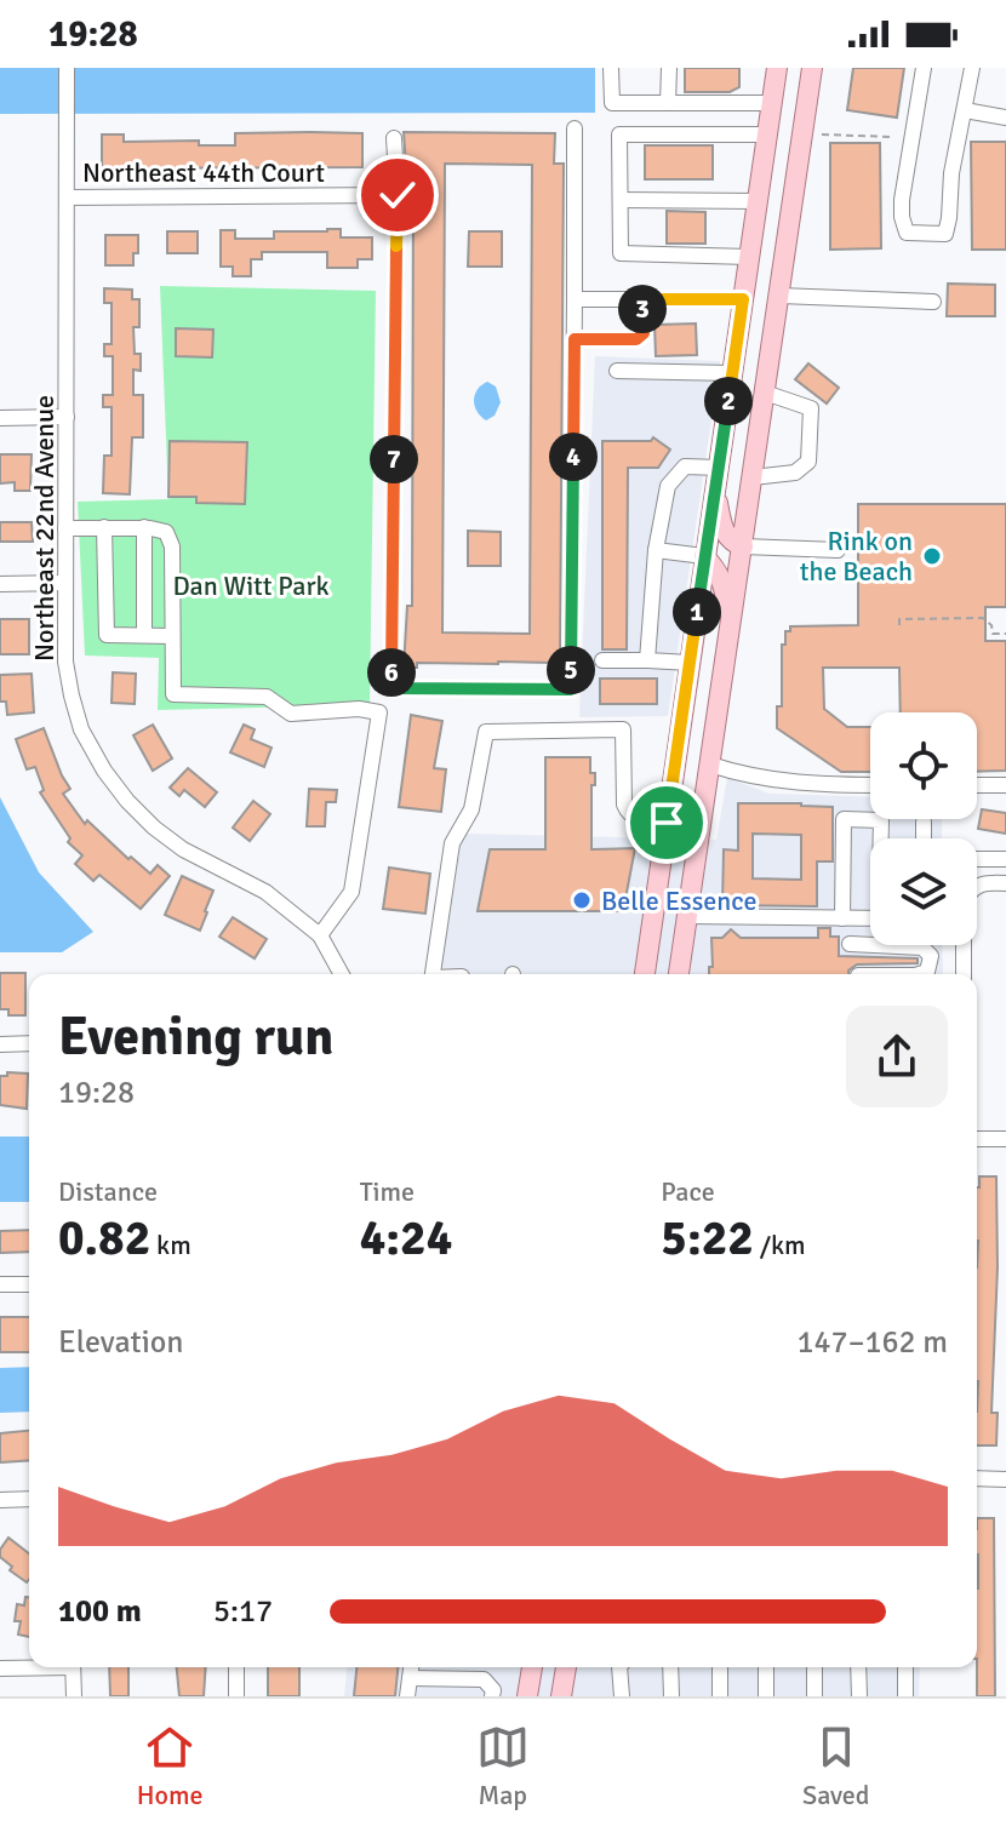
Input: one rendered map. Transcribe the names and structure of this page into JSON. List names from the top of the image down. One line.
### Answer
{"streets":{"street":["Northeast 44th Court","Northeast 22nd Avenue"]},"crossings":[["Northeast 44th Court","Northeast 22nd Avenue"]],"parks":["Dan Witt Park"],"places":["Rink on the Beach","Belle Essence"],"page":{"status":"19:28","pins":["3","2","4","7","1","5","6"],"heading":["Evening run","19:28"],"stats":[["Distance","0.82 km"],["Time","4:24"],["Pace","5:22 /km"]],"chart":["Elevation","147–162 m"],"list":[{"name":"100 m","note":"5:17"}],"tabs":["Home","Map","Saved"]}}
